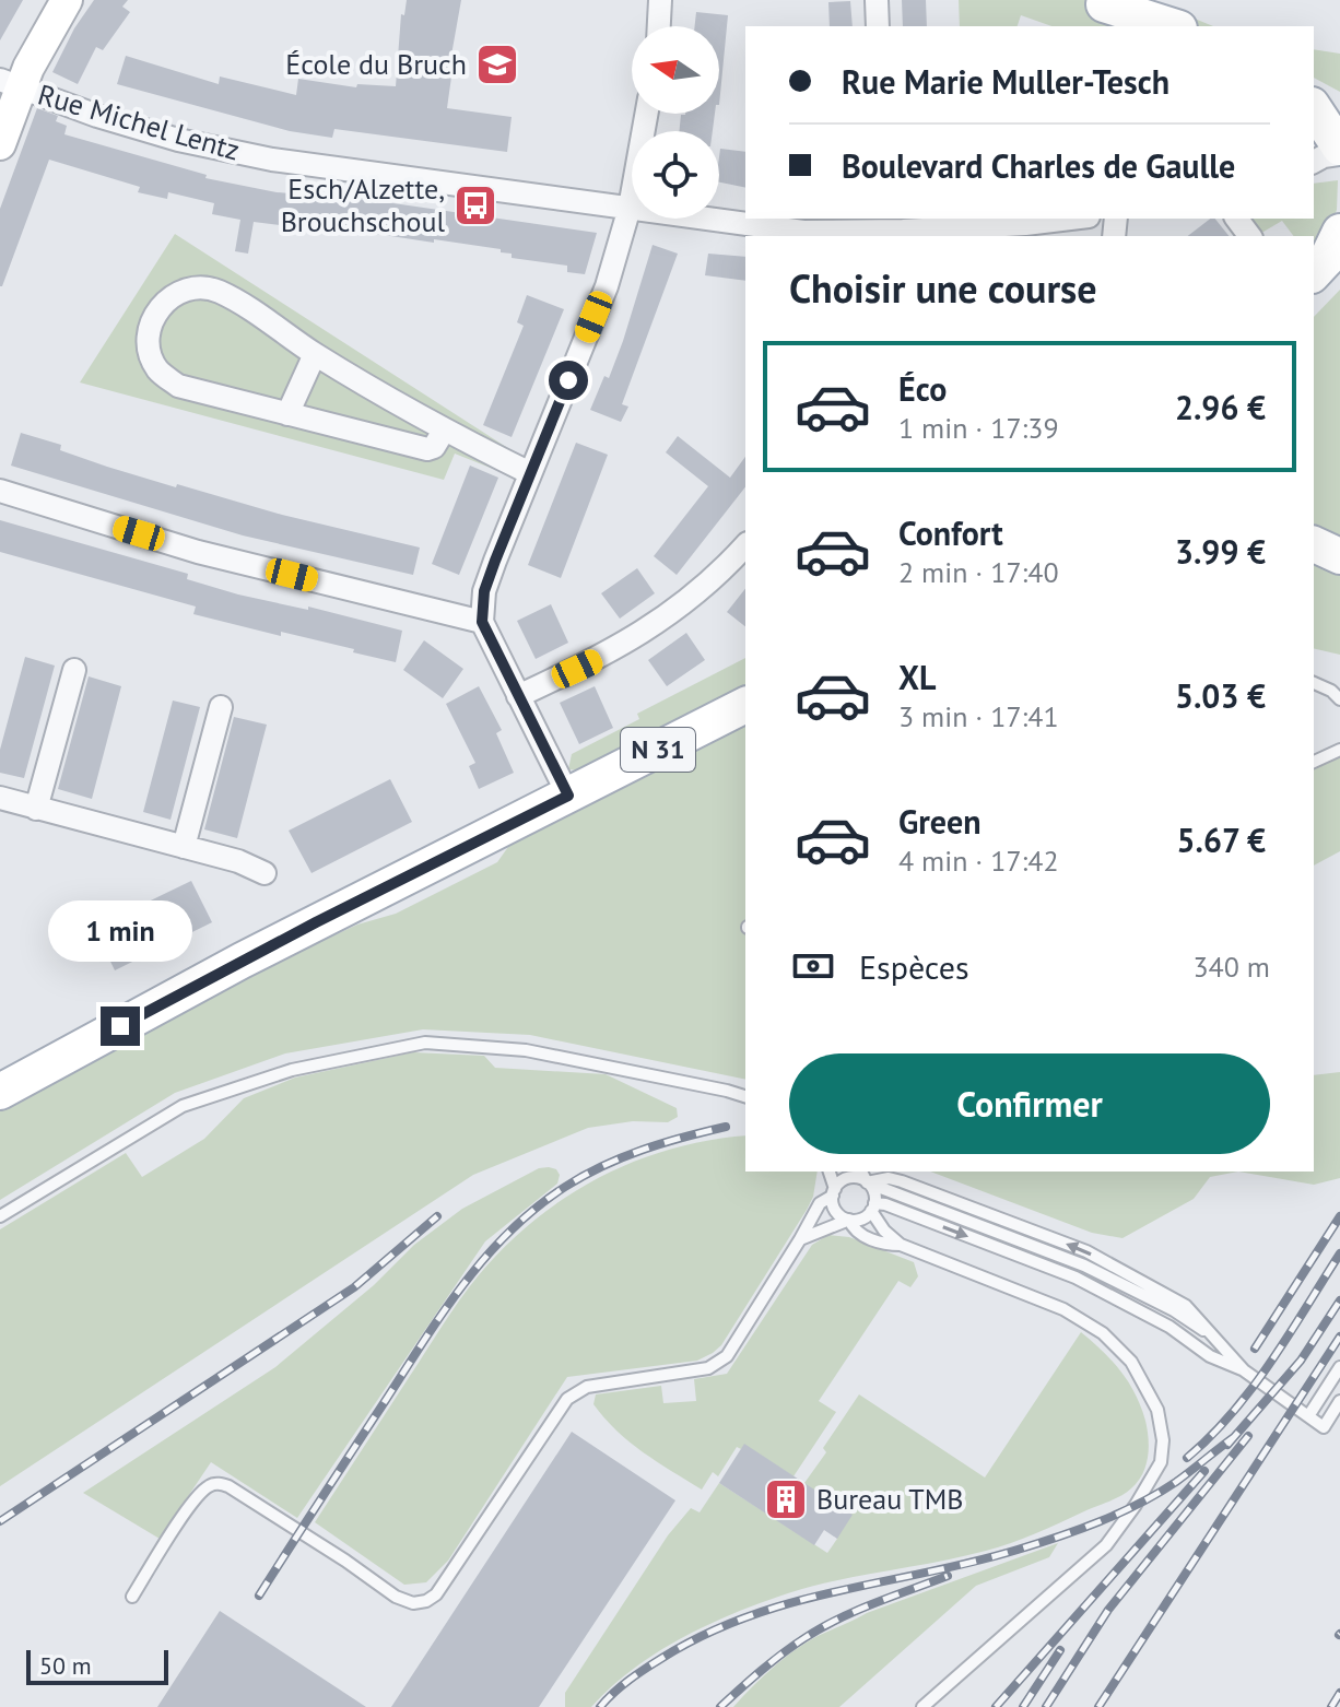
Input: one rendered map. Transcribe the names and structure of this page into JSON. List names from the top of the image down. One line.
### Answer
{"streets":{"main road":["N 31"],"street":["Rue Michel Lentz"]},"places":{"school or university":["École du Bruch"],"bus stop":["Esch/Alzette, Brouchschoul"],"building":["Bureau TMB"]},"scale_bar":"50 m","north":"left","page":{"banner":["Rue Marie Muller-Tesch","Boulevard Charles de Gaulle"],"heading":"Choisir une course","list":[{"name":"Éco","note":"1 min · 17:39","value":"2.96 €"},{"name":"Confort","note":"2 min · 17:40","value":"3.99 €"},{"name":"XL","note":"3 min · 17:41","value":"5.03 €"},{"name":"Green","note":"4 min · 17:42","value":"5.67 €"}],"bubble":"1 min","pay":["Espèces","340 m"],"buttons":"Confirmer","scale":"50 m"}}
